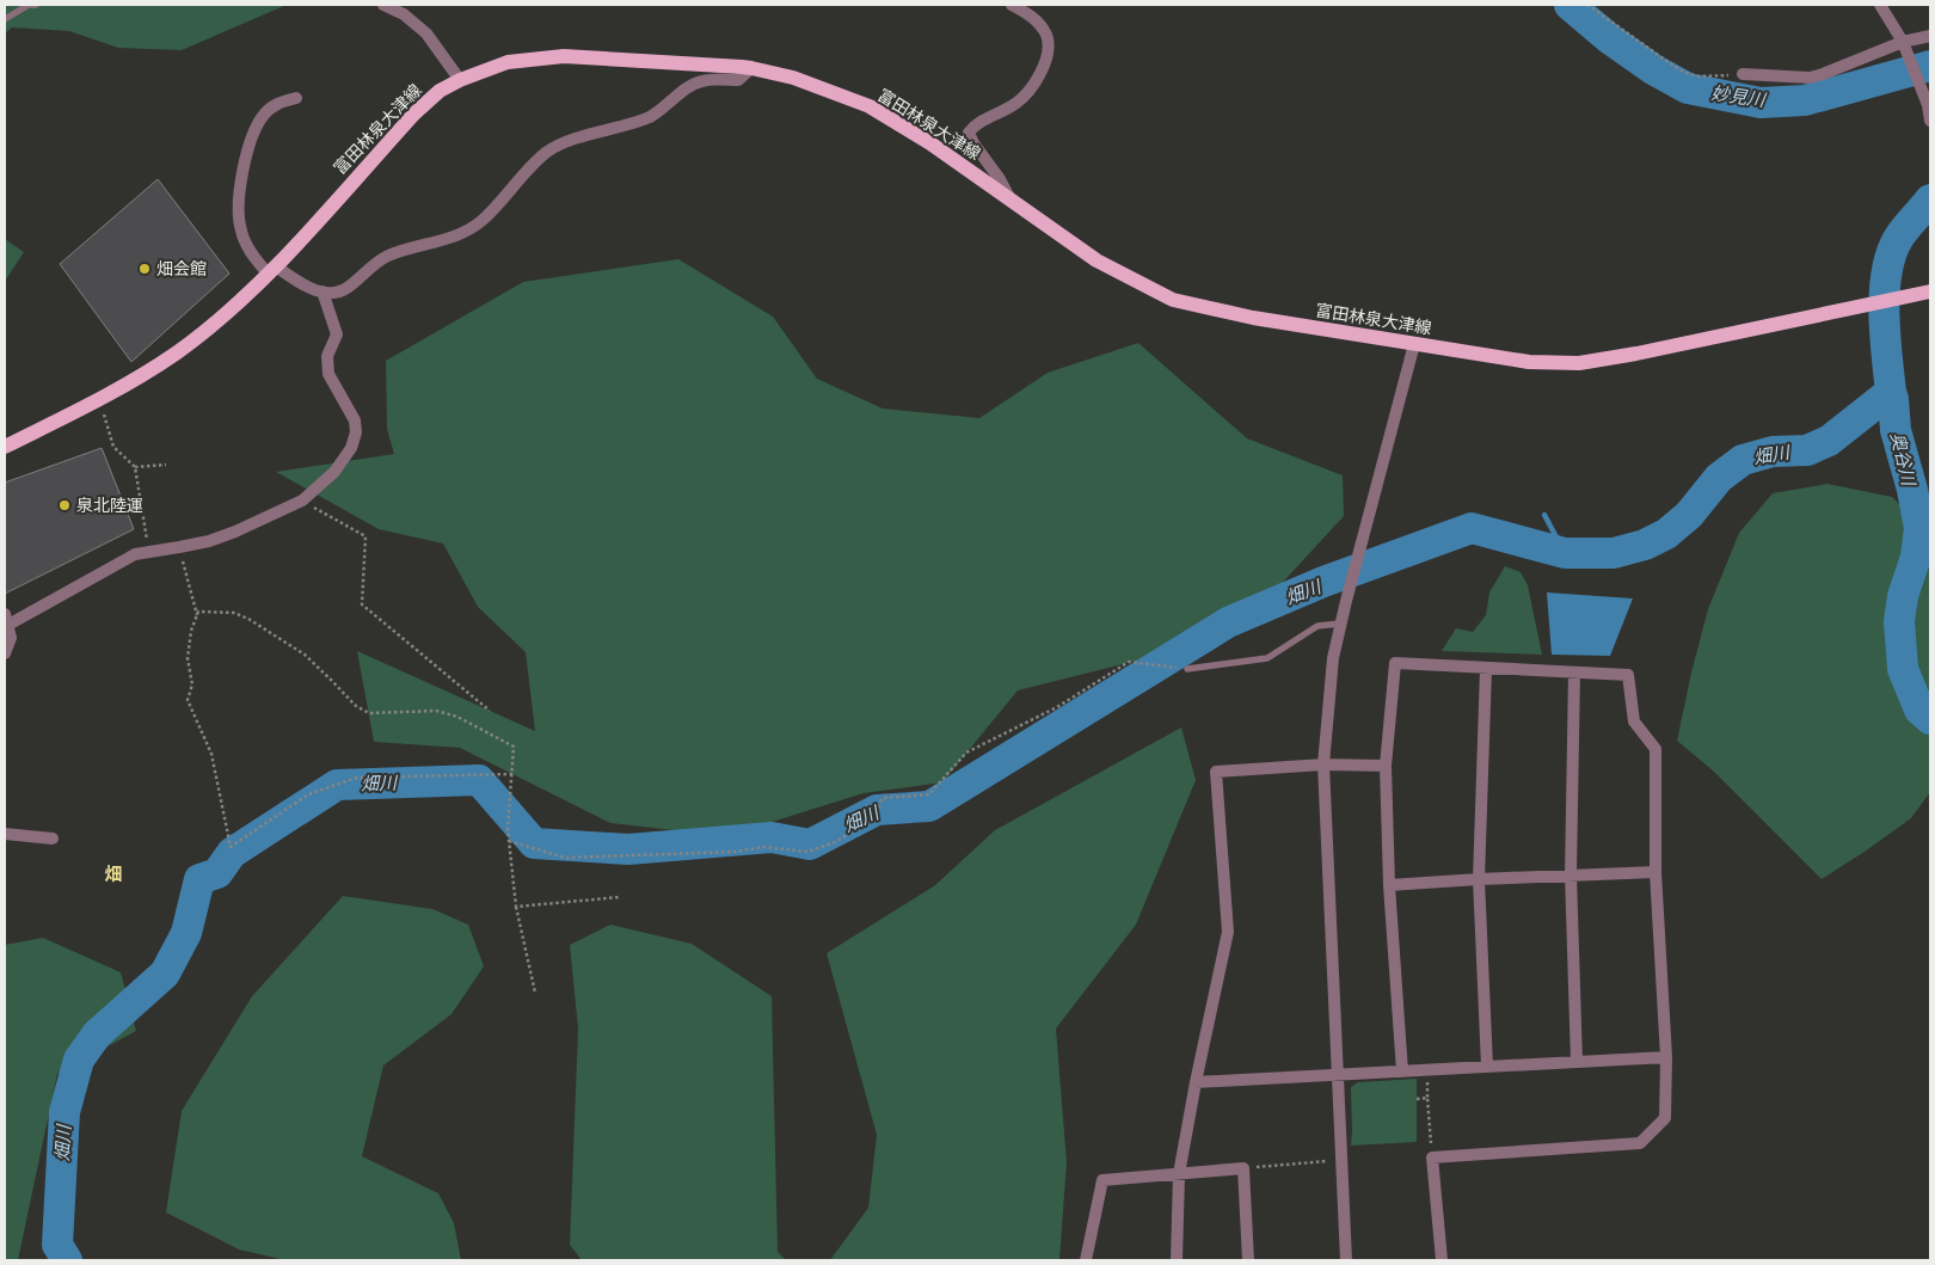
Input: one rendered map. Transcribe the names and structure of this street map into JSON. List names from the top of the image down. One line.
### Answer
{"streets":{"main road":["富田林泉大津線"]},"districts":["畑"],"water":["妙見川","畑川","奥谷川"],"places":["畑会館","泉北陸運"]}
